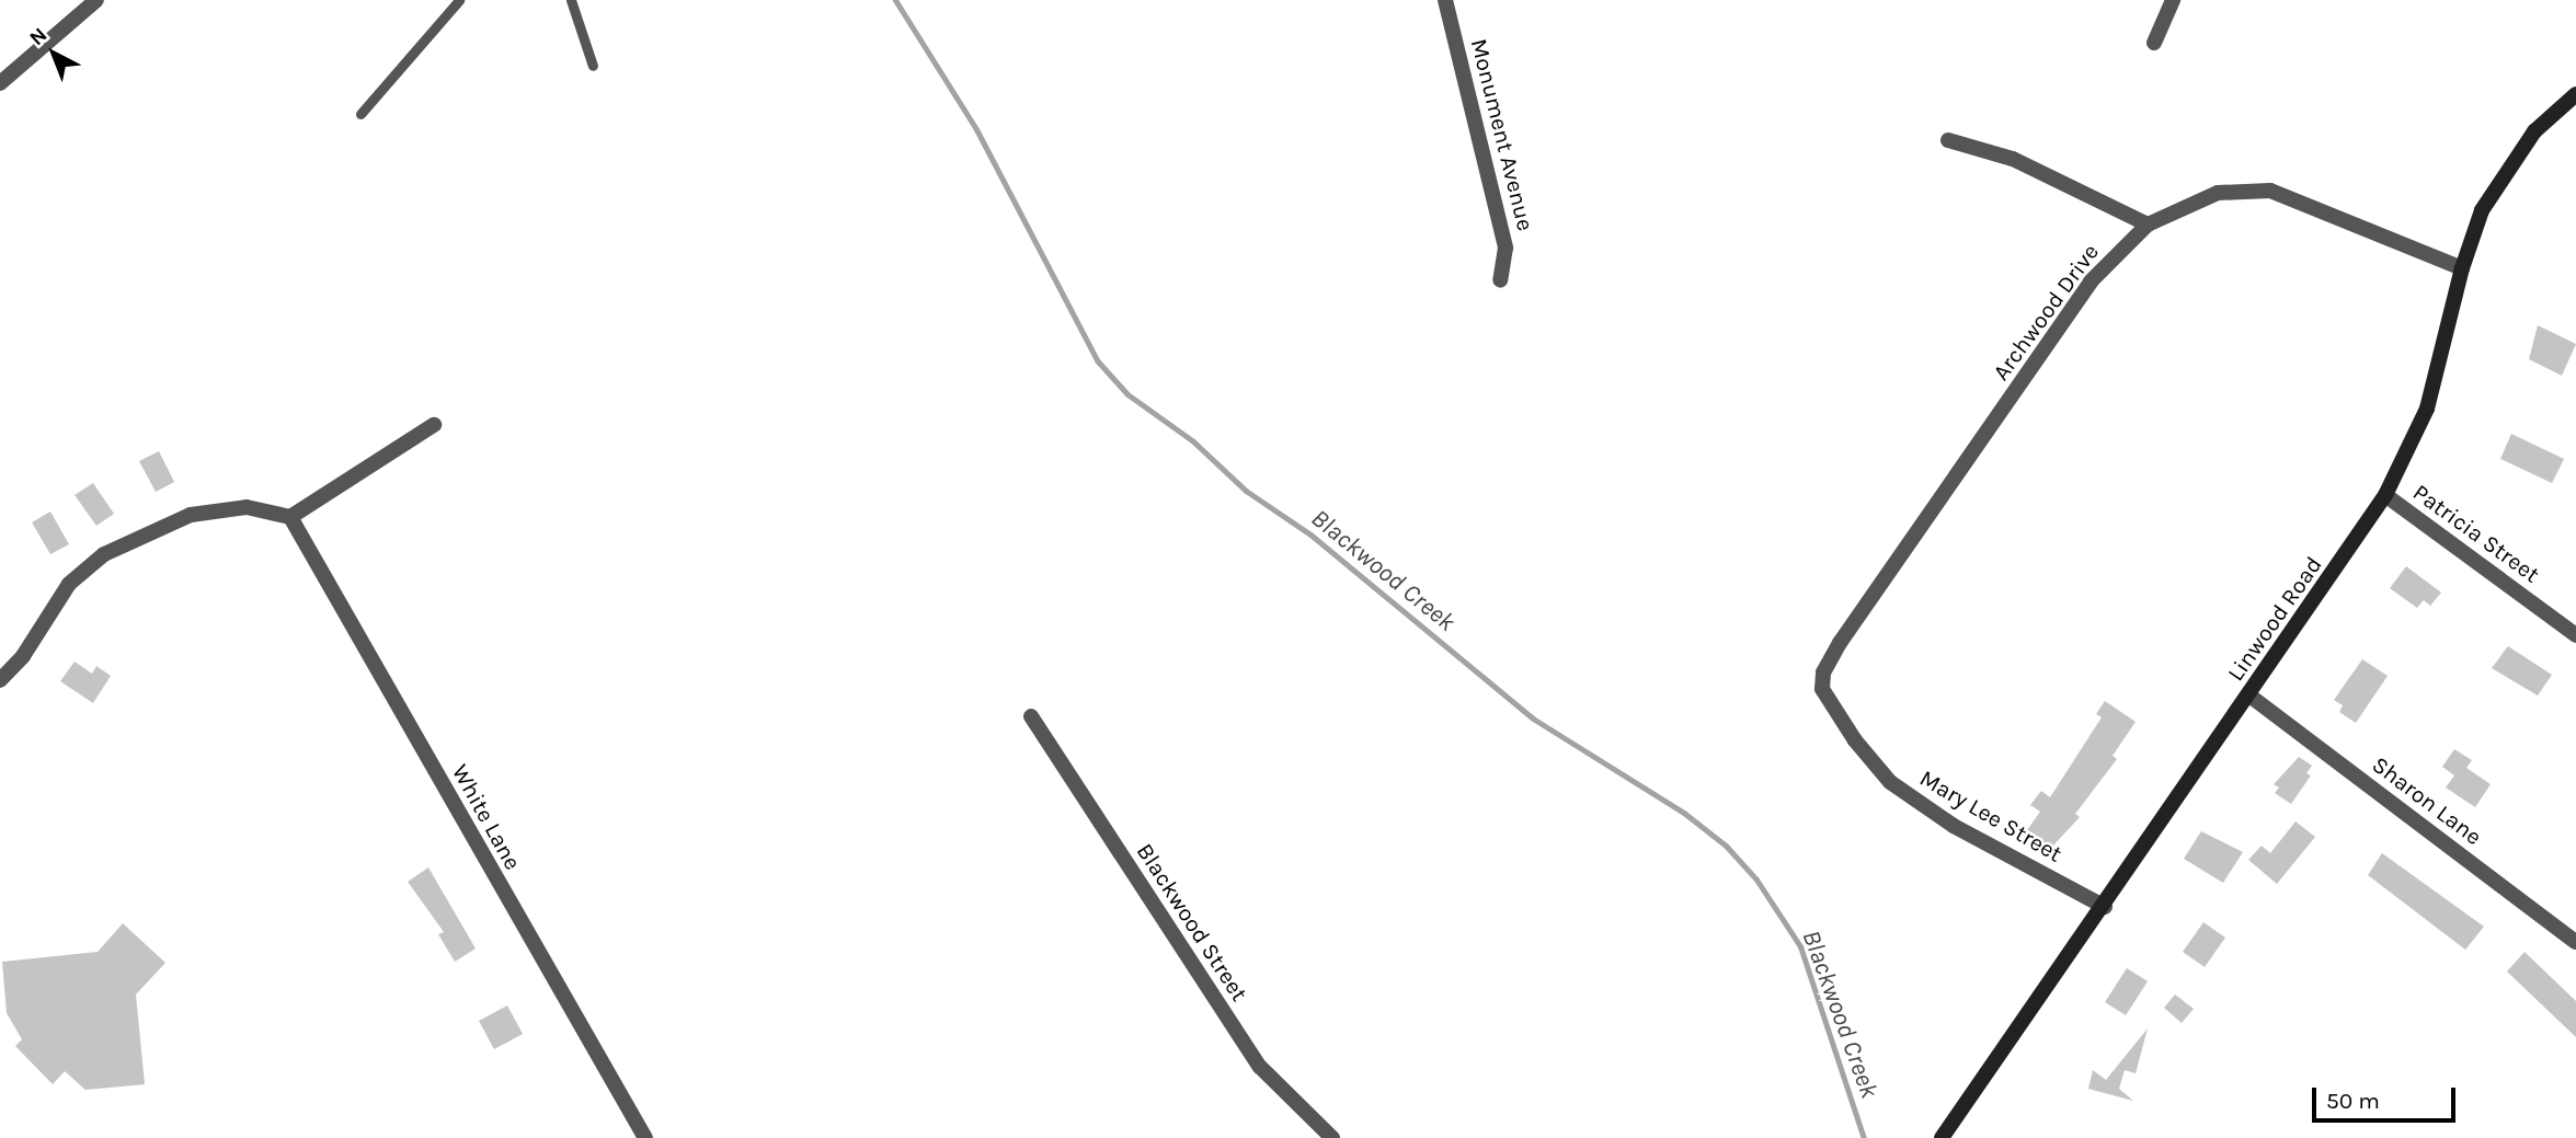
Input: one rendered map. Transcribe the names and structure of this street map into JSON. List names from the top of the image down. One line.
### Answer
{"streets":{"main road":["Linwood Road"],"street":["Monument Avenue","Archwood Drive","Patricia Street","Sharon Lane","Mary Lee Street","White Lane","Blackwood Street"]},"crossings":[["Archwood Drive","Linwood Road"],["Archwood Drive","Mary Lee Street"],["Patricia Street","Linwood Road"],["Linwood Road","Sharon Lane"],["Linwood Road","Mary Lee Street"]],"water":["Blackwood Creek"],"scale_bar":"50 m","north":"top left"}
